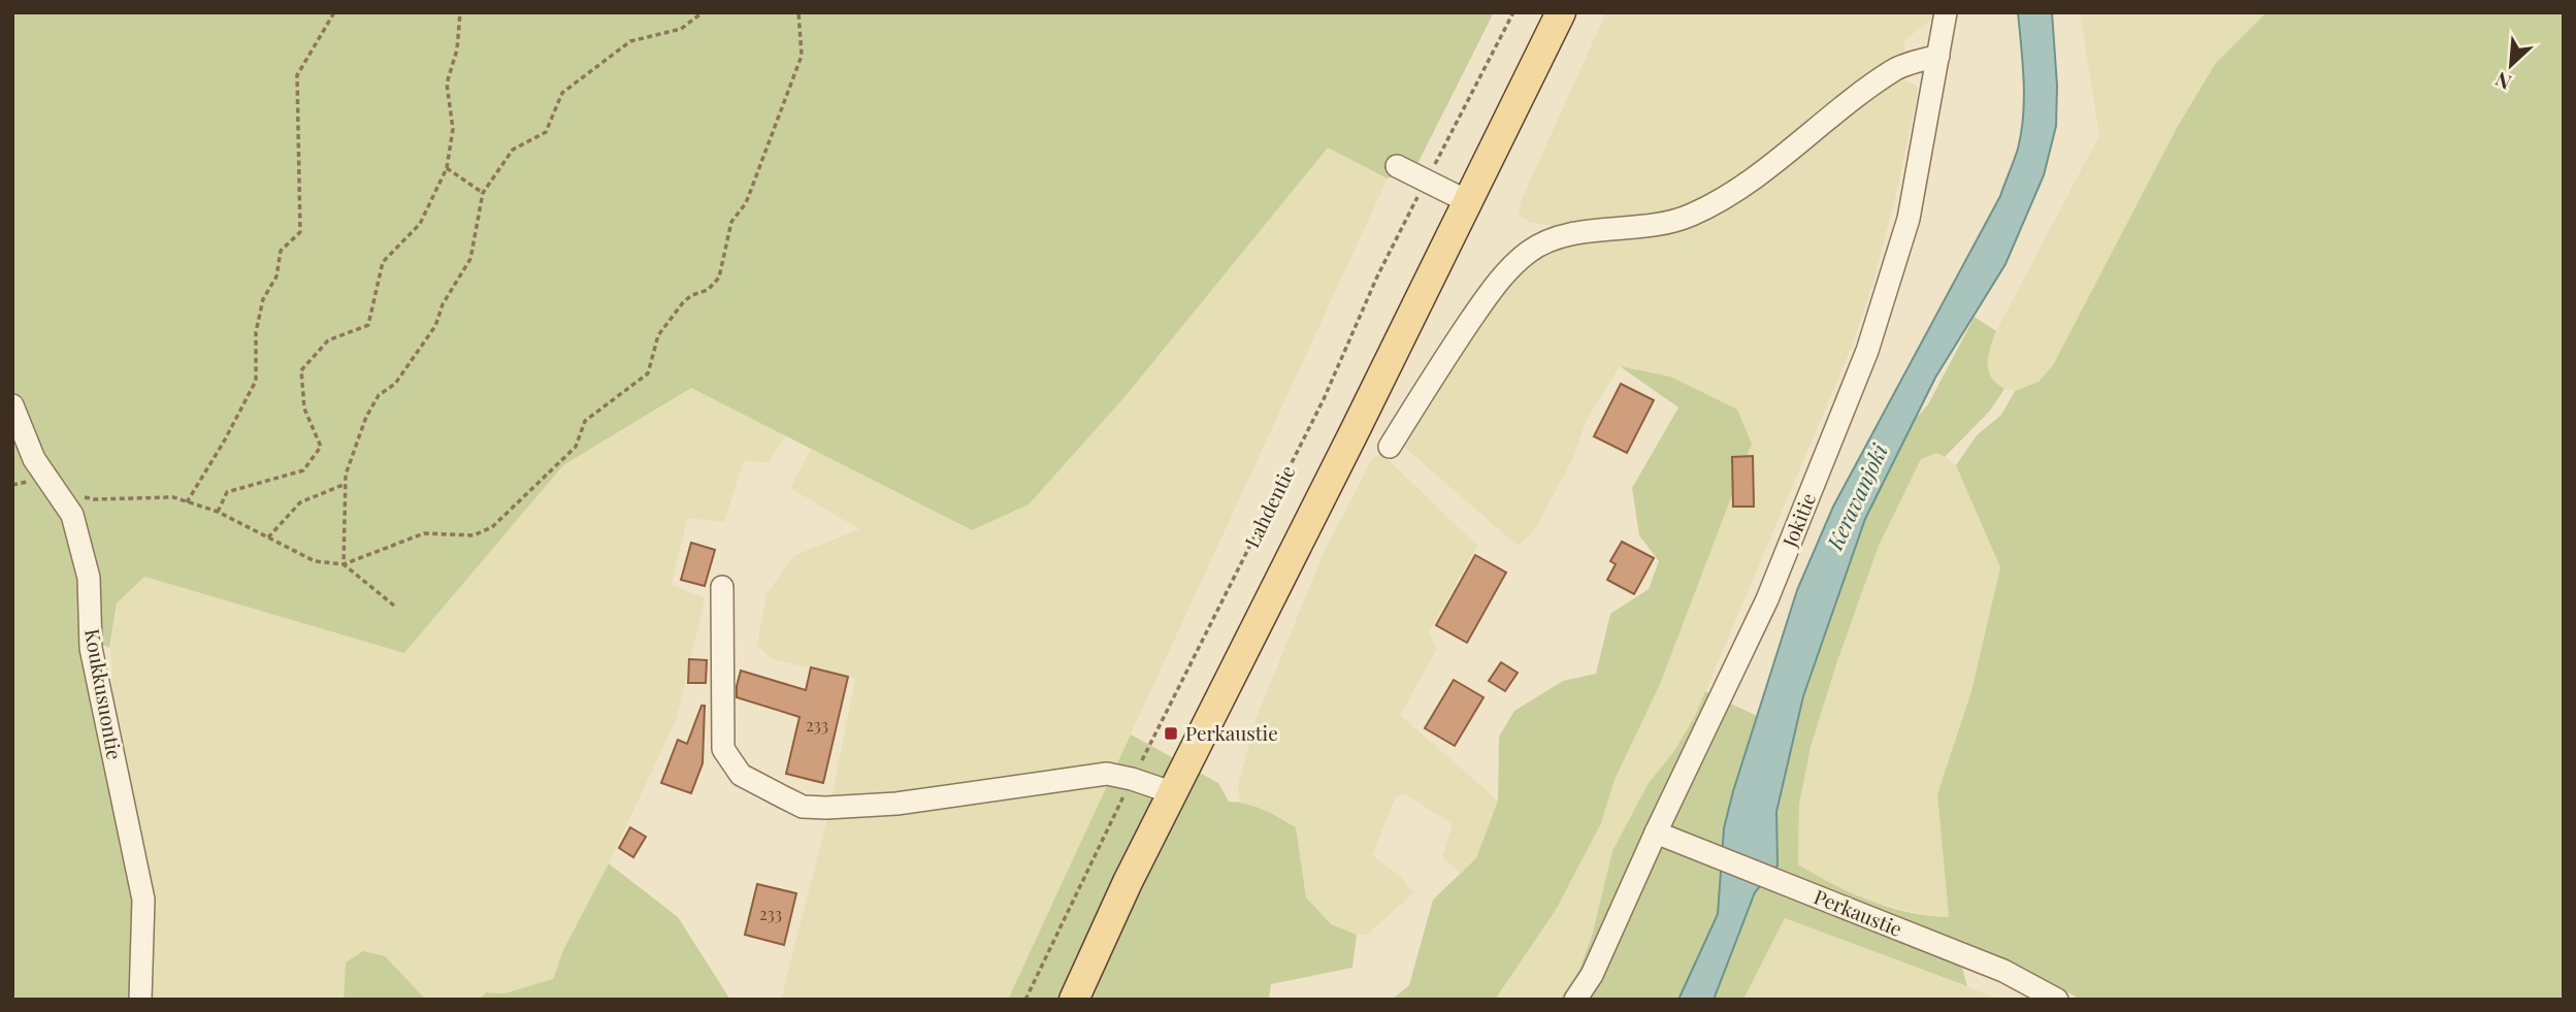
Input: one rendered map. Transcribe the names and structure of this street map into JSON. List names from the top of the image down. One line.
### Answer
{"streets":{"street":["Jokitie","Koukkusuontie","Perkaustie"],"path":["Lahdentie"]},"crossings":[["Jokitie","Perkaustie"]],"water":["Keravanjoki"],"places":{"transit":["Perkaustie"]},"house_numbers":["233","233"],"north":"bottom left"}
